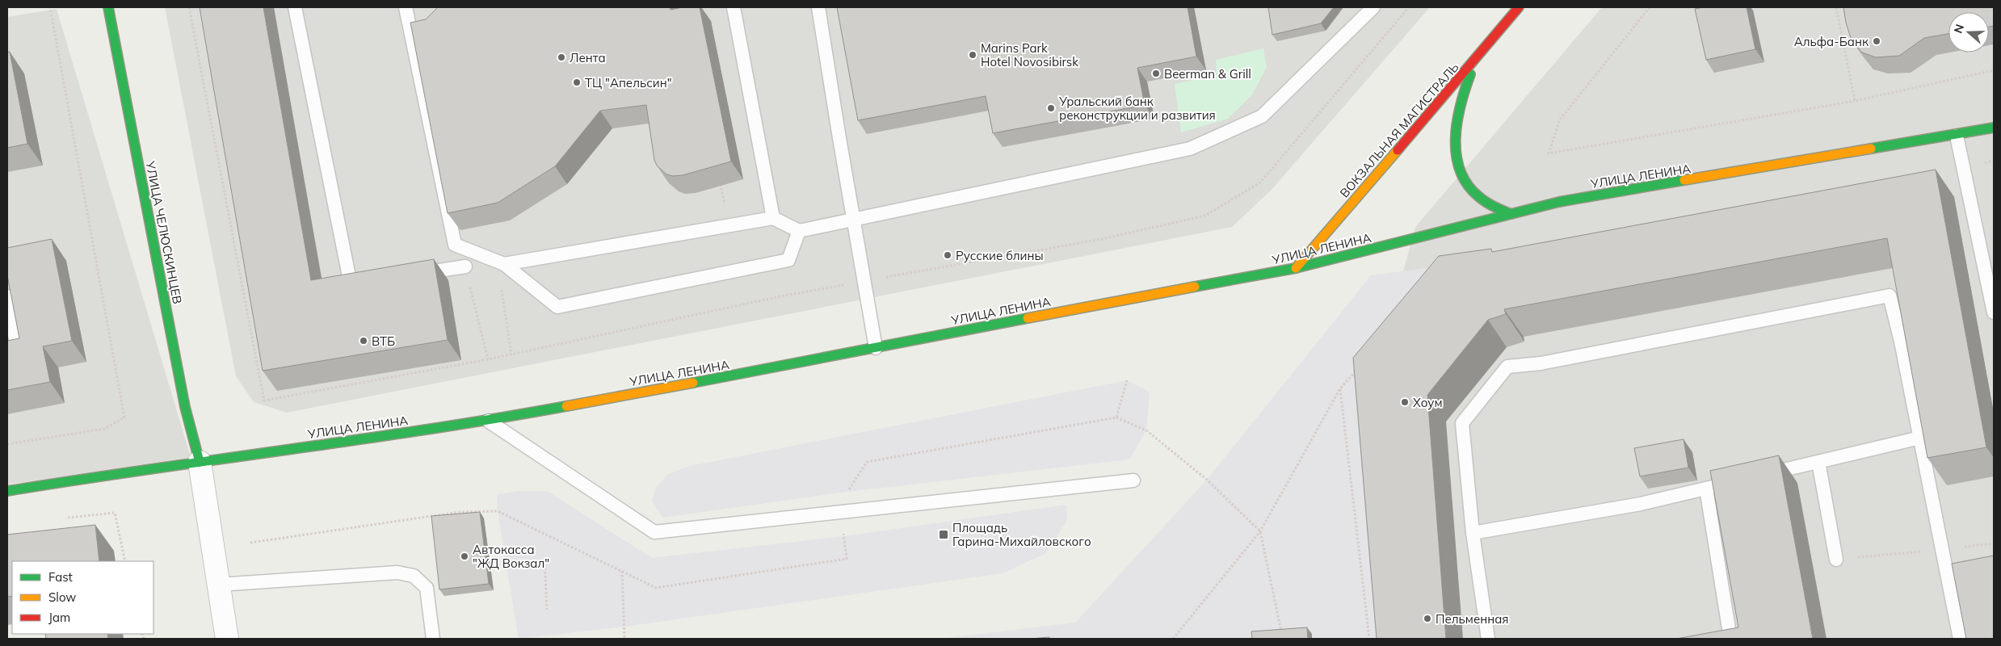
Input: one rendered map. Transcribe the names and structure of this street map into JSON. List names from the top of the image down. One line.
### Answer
{"streets":{"main road":["ВОКЗАЛЬНАЯ МАГИСТРАЛЬ","УЛИЦА ЛЕНИНА","УЛИЦА ЧЕЛЮСКИНЦЕВ"]},"crossings":[["ВОКЗАЛЬНАЯ МАГИСТРАЛЬ","УЛИЦА ЛЕНИНА"],["УЛИЦА ЛЕНИНА","УЛИЦА ЧЕЛЮСКИНЦЕВ"]],"places":{"other":["Альфа-Банк","Marins Park Hotel Novosibirsk","Лента","Beerman & Grill","ТЦ \"Апельсин\"","Уральский банк реконструкции и развития","Русские блины","ВТБ","Хоум","Автокасса \"ЖД Вокзал\"","Пельменная"],"transit":["Площадь Гарина-Михайловского"]},"legend":["Fast","Slow","Jam"],"north":"left"}
